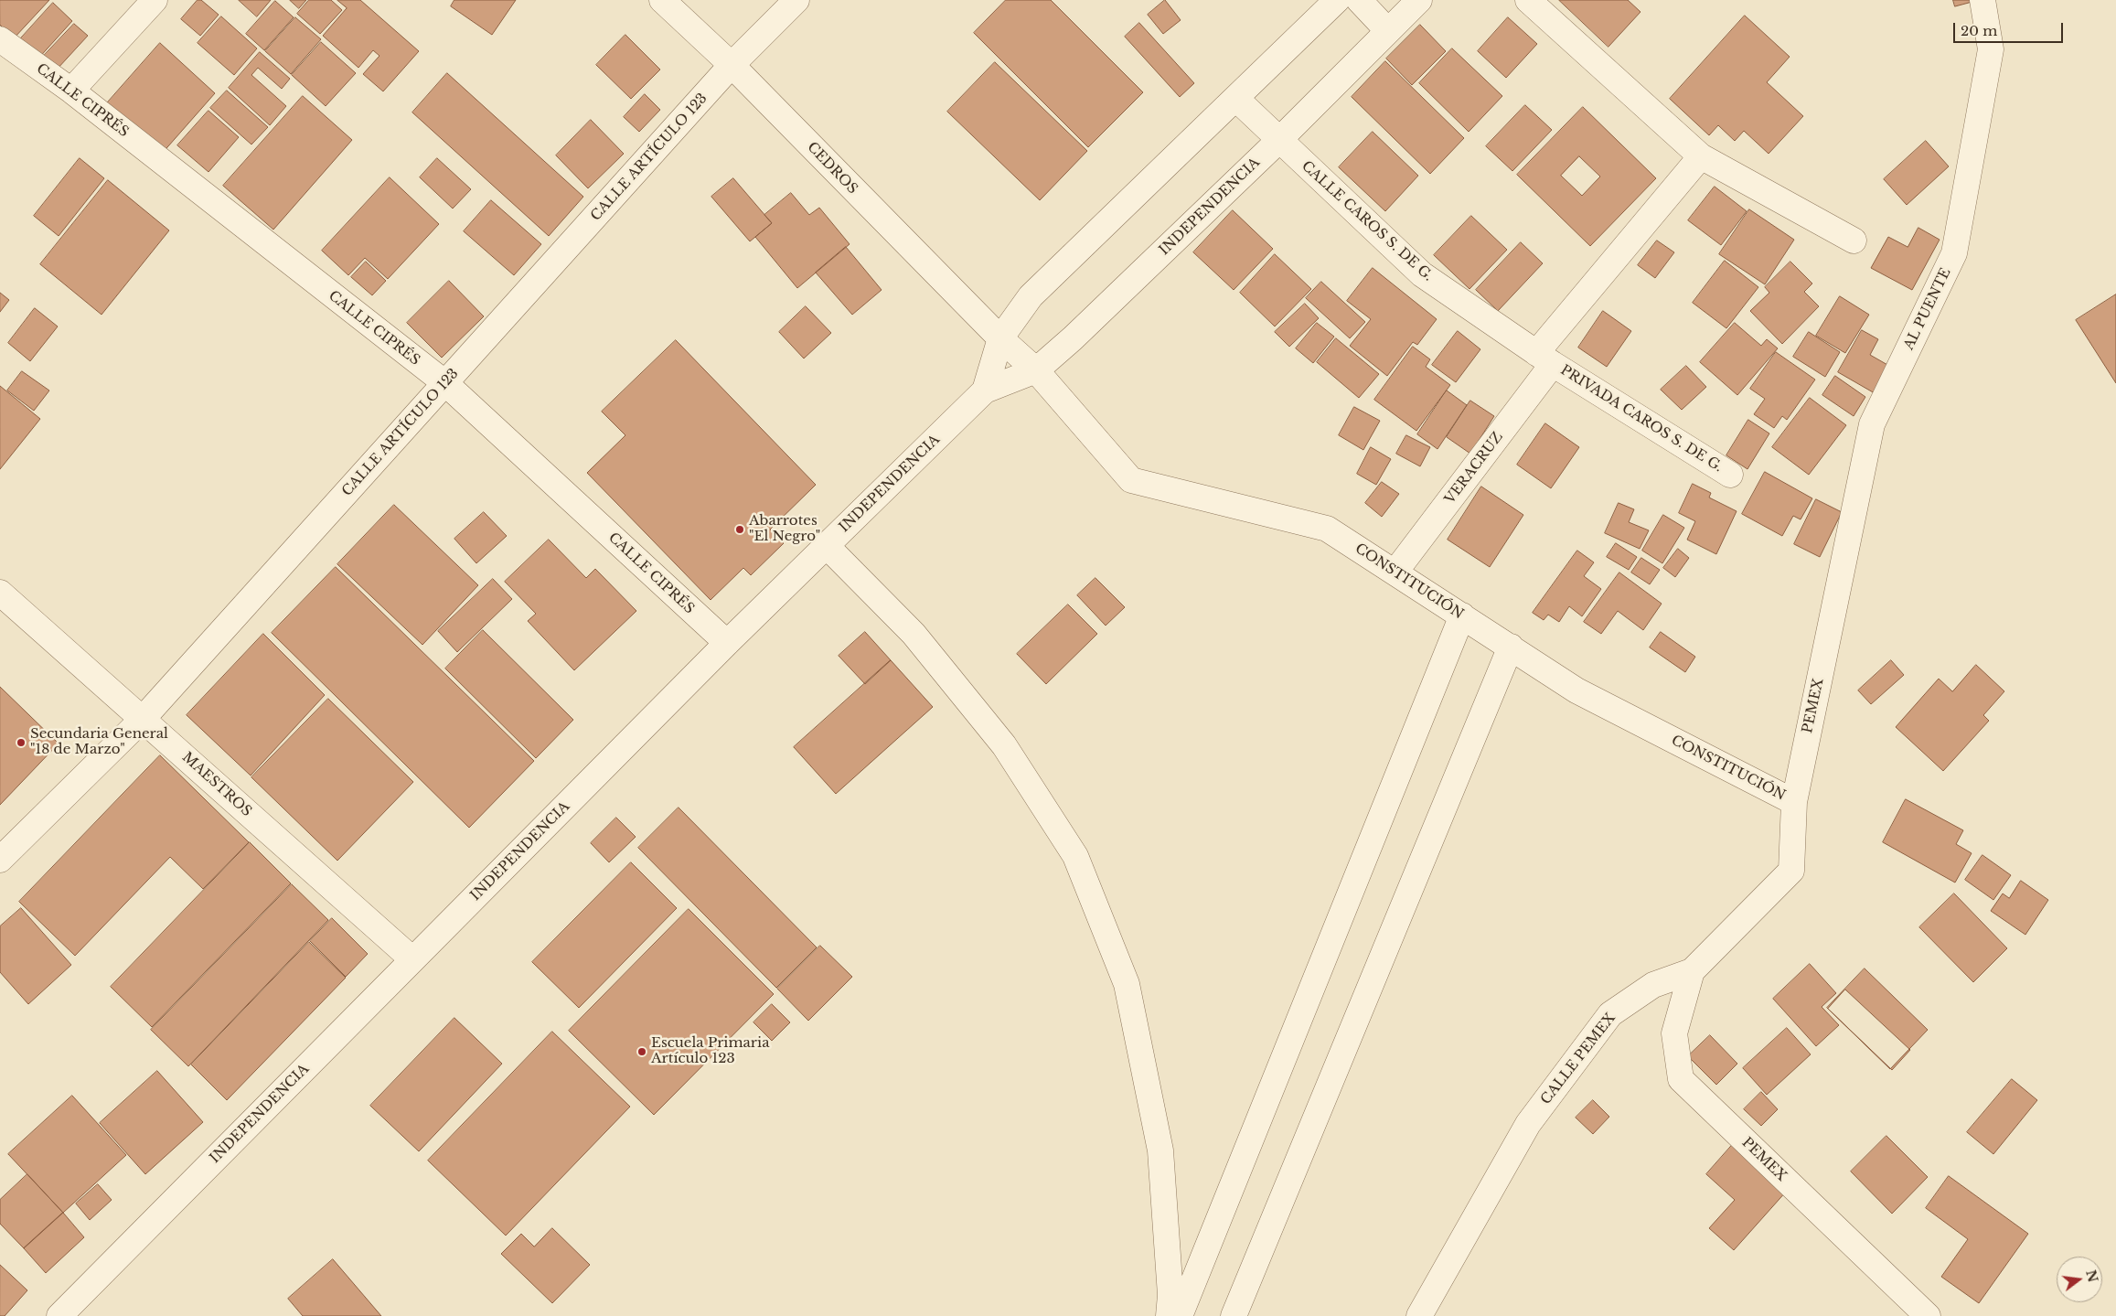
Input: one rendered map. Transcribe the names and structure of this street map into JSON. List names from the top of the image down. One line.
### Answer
{"streets":{"street":["CALLE CIPRÉS","CALLE ARTÍCULO 123","CEDROS","INDEPENDENCIA","CALLE CAROS S. DE G.","AL PUENTE","PRIVADA CAROS S. DE G.","VERACRUZ","CONSTITUCIÓN","PEMEX","MAESTROS","CALLE PEMEX"]},"crossings":[["CALLE CIPRÉS","CALLE ARTÍCULO 123"],["CALLE CIPRÉS","INDEPENDENCIA"],["CALLE ARTÍCULO 123","CEDROS"],["CALLE ARTÍCULO 123","MAESTROS"],["CEDROS","INDEPENDENCIA"],["CEDROS","CONSTITUCIÓN"],["INDEPENDENCIA","CALLE CAROS S. DE G."],["INDEPENDENCIA","CONSTITUCIÓN"],["INDEPENDENCIA","MAESTROS"],["CALLE CAROS S. DE G.","PRIVADA CAROS S. DE G."],["CALLE CAROS S. DE G.","VERACRUZ"],["AL PUENTE","PEMEX"],["PRIVADA CAROS S. DE G.","VERACRUZ"],["VERACRUZ","CONSTITUCIÓN"],["CONSTITUCIÓN","PEMEX"],["CONSTITUCIÓN","CALLE PEMEX"],["PEMEX","CALLE PEMEX"]],"places":["Abarrotes \"El Negro\"","Secundaria General \"18 de Marzo\"","Escuela Primaria Artículo 123"],"scale_bar":"20 m","north":"right"}
